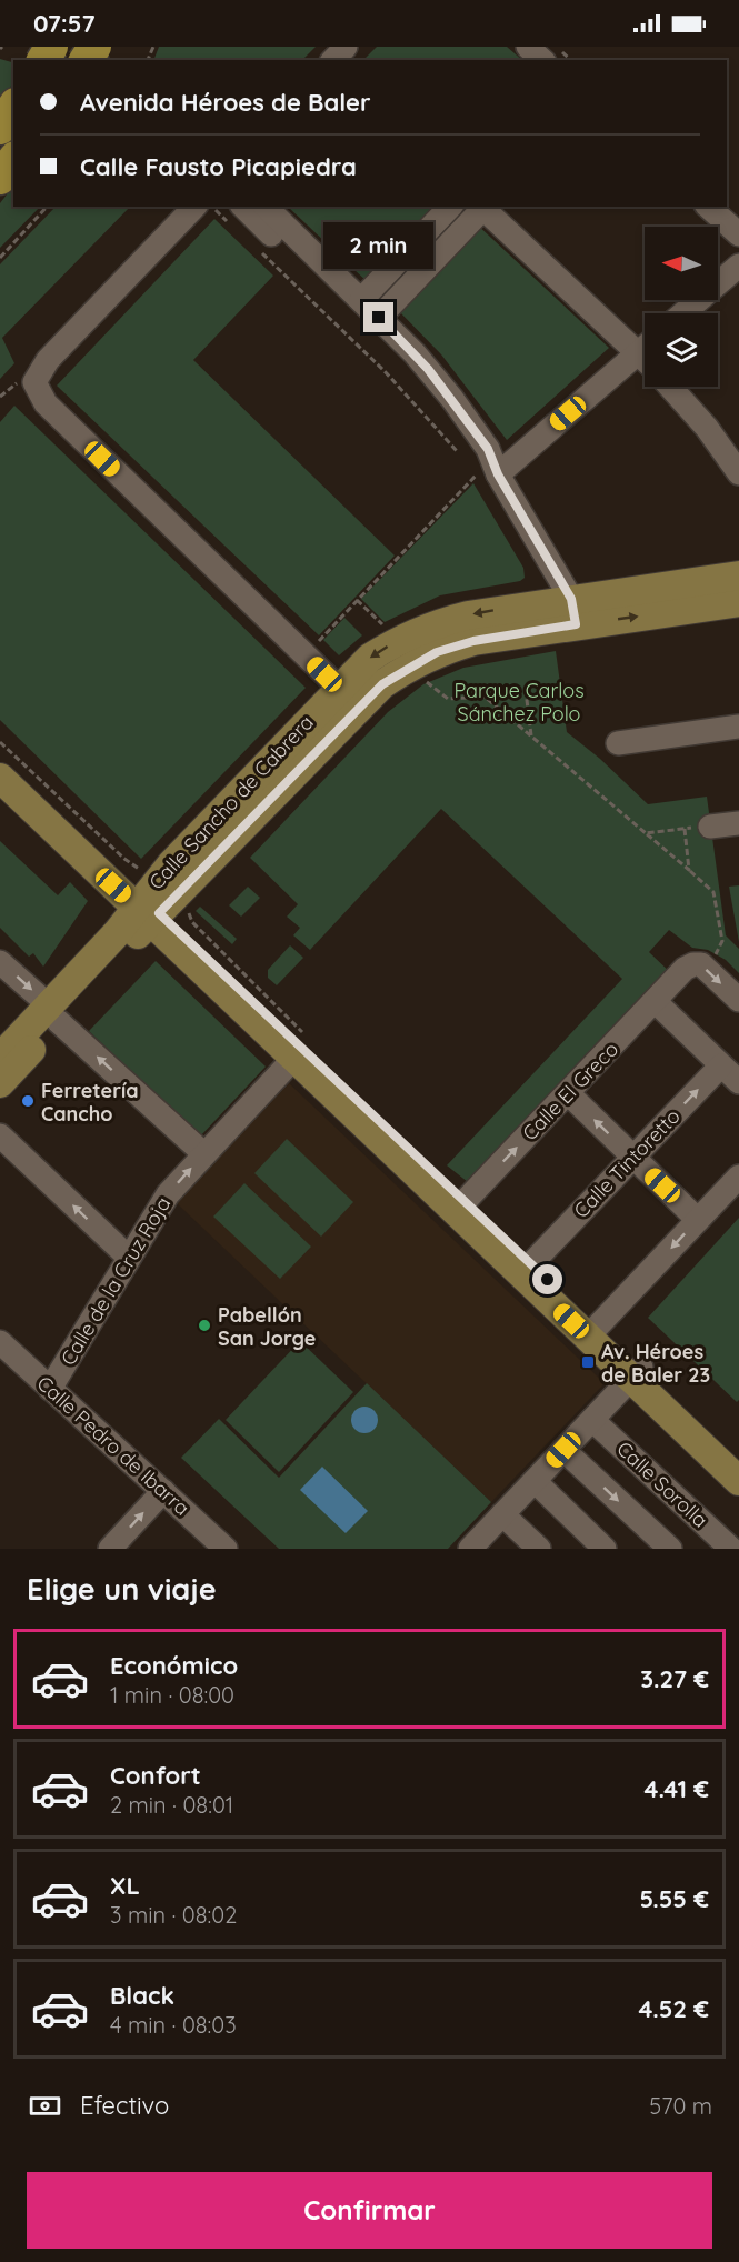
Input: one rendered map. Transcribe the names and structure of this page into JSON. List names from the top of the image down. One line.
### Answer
{"streets":{"main road":["Calle Sancho de Cabrera"],"street":["Calle El Greco","Calle Tintoretto","Calle de la Cruz Roja","Calle Pedro de Ibarra","Calle Sorolla"]},"crossings":[["Calle de la Cruz Roja","Calle Pedro de Ibarra"]],"parks":["Parque Carlos Sánchez Polo"],"places":{"other":["Ferretería Cancho","Pabellón San Jorge"],"transit":["Av. Héroes de Baler 23"]},"north":"left","page":{"status":"07:57","banner":["Avenida Héroes de Baler","Calle Fausto Picapiedra"],"bubble":"2 min","heading":"Elige un viaje","list":[{"name":"Económico","note":"1 min · 08:00","value":"3.27 €"},{"name":"Confort","note":"2 min · 08:01","value":"4.41 €"},{"name":"XL","note":"3 min · 08:02","value":"5.55 €"},{"name":"Black","note":"4 min · 08:03","value":"4.52 €"}],"pay":["Efectivo","570 m"],"buttons":"Confirmar"}}
